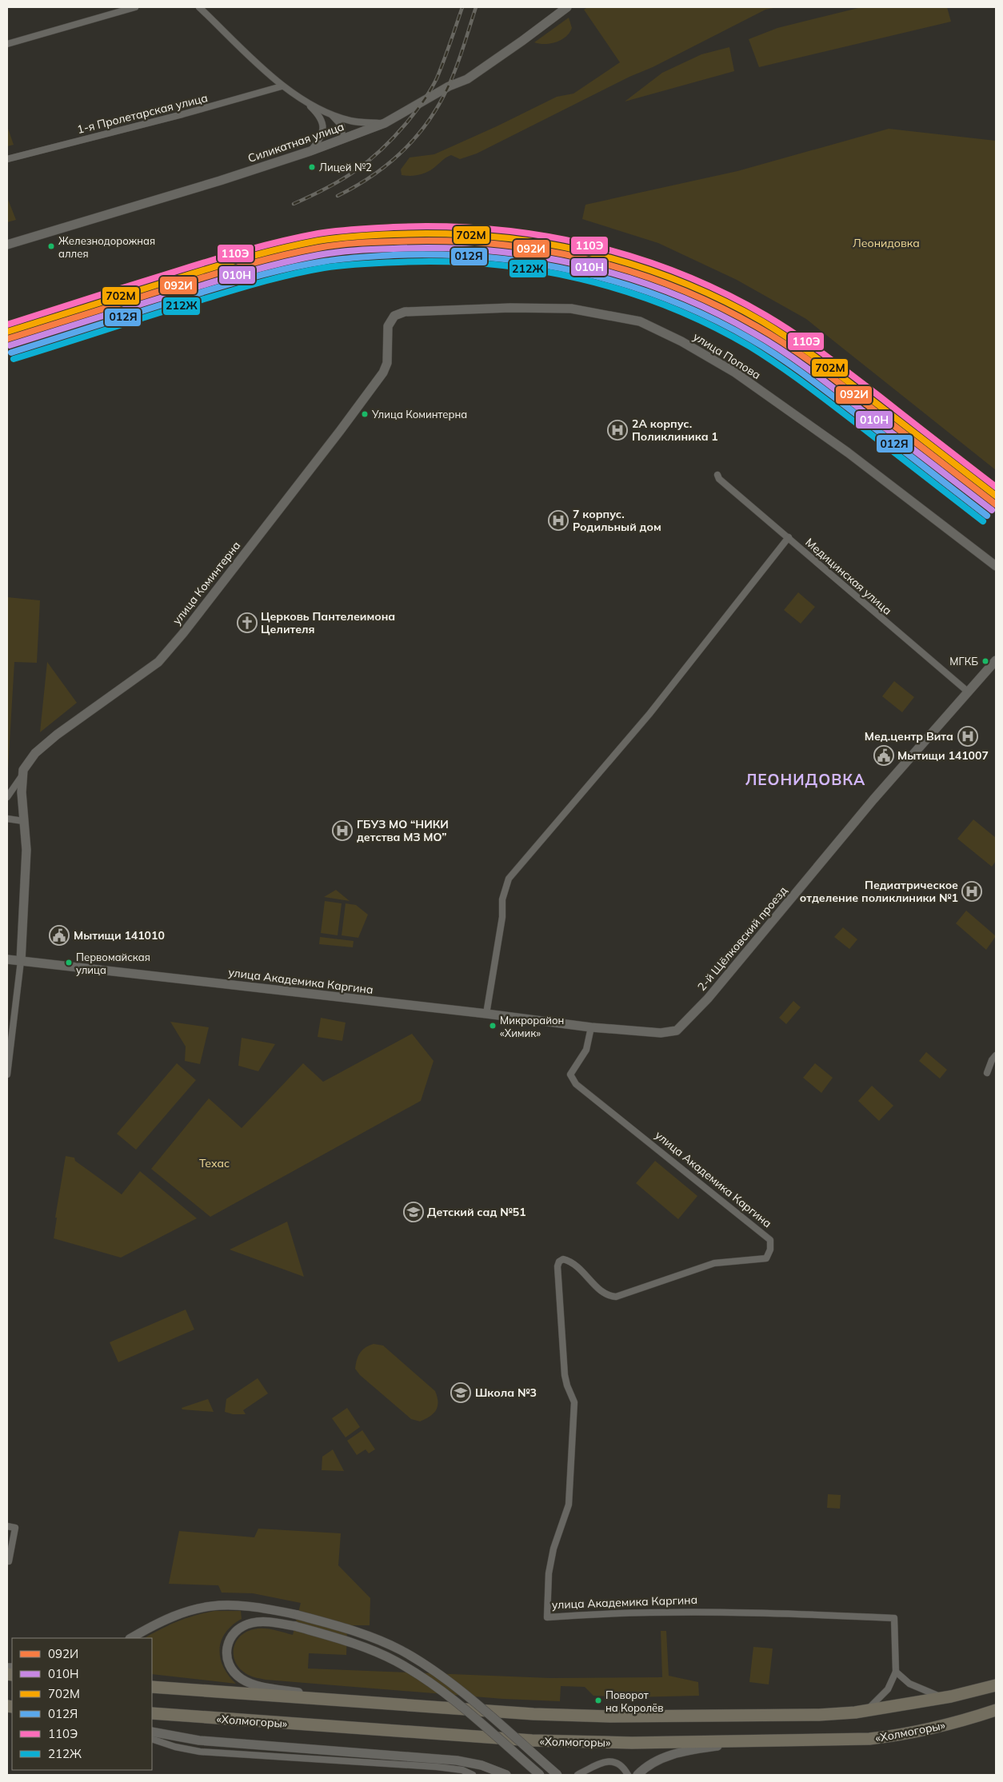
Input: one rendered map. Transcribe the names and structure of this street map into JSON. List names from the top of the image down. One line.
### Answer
{"streets":{"highway":["«Холмогоры»"],"street":["1-я Пролетарская улица","Силикатная улица","улица Попова","Медицинская улица","улица Коминтерна","2-й Щёлковский проезд","улица Академика Каргина"]},"crossings":[["улица Попова","улица Коминтерна"],["Медицинская улица","2-й Щёлковский проезд"],["2-й Щёлковский проезд","улица Академика Каргина"]],"districts":["ЛЕОНИДОВКА"],"parks":["Леонидовка","Техас"],"places":{"other":["Лицей №2","Железнодорожная аллея","Улица Коминтерна","МГКБ","Первомайская улица","Микрорайон «Химик»","Поворот на Королёв"],"hospital":["2А корпус. Поликлиника 1","7 корпус. Родильный дом","Мед.центр Вита","ГБУЗ МО “НИКИ детства МЗ МО”","Педиатрическое отделение поликлиники №1"],"church":["Церковь Пантелеимона Целителя"],"public building":["Мытищи 141007","Мытищи 141010"],"school or university":["Детский сад №51","Школа №3"]},"lines":["transit line 110Э","transit line 702М","transit line 092И","transit line 010Н","transit line 012Я","transit line 212Ж"],"legend":["092И","010Н","702М","012Я","110Э","212Ж"]}
